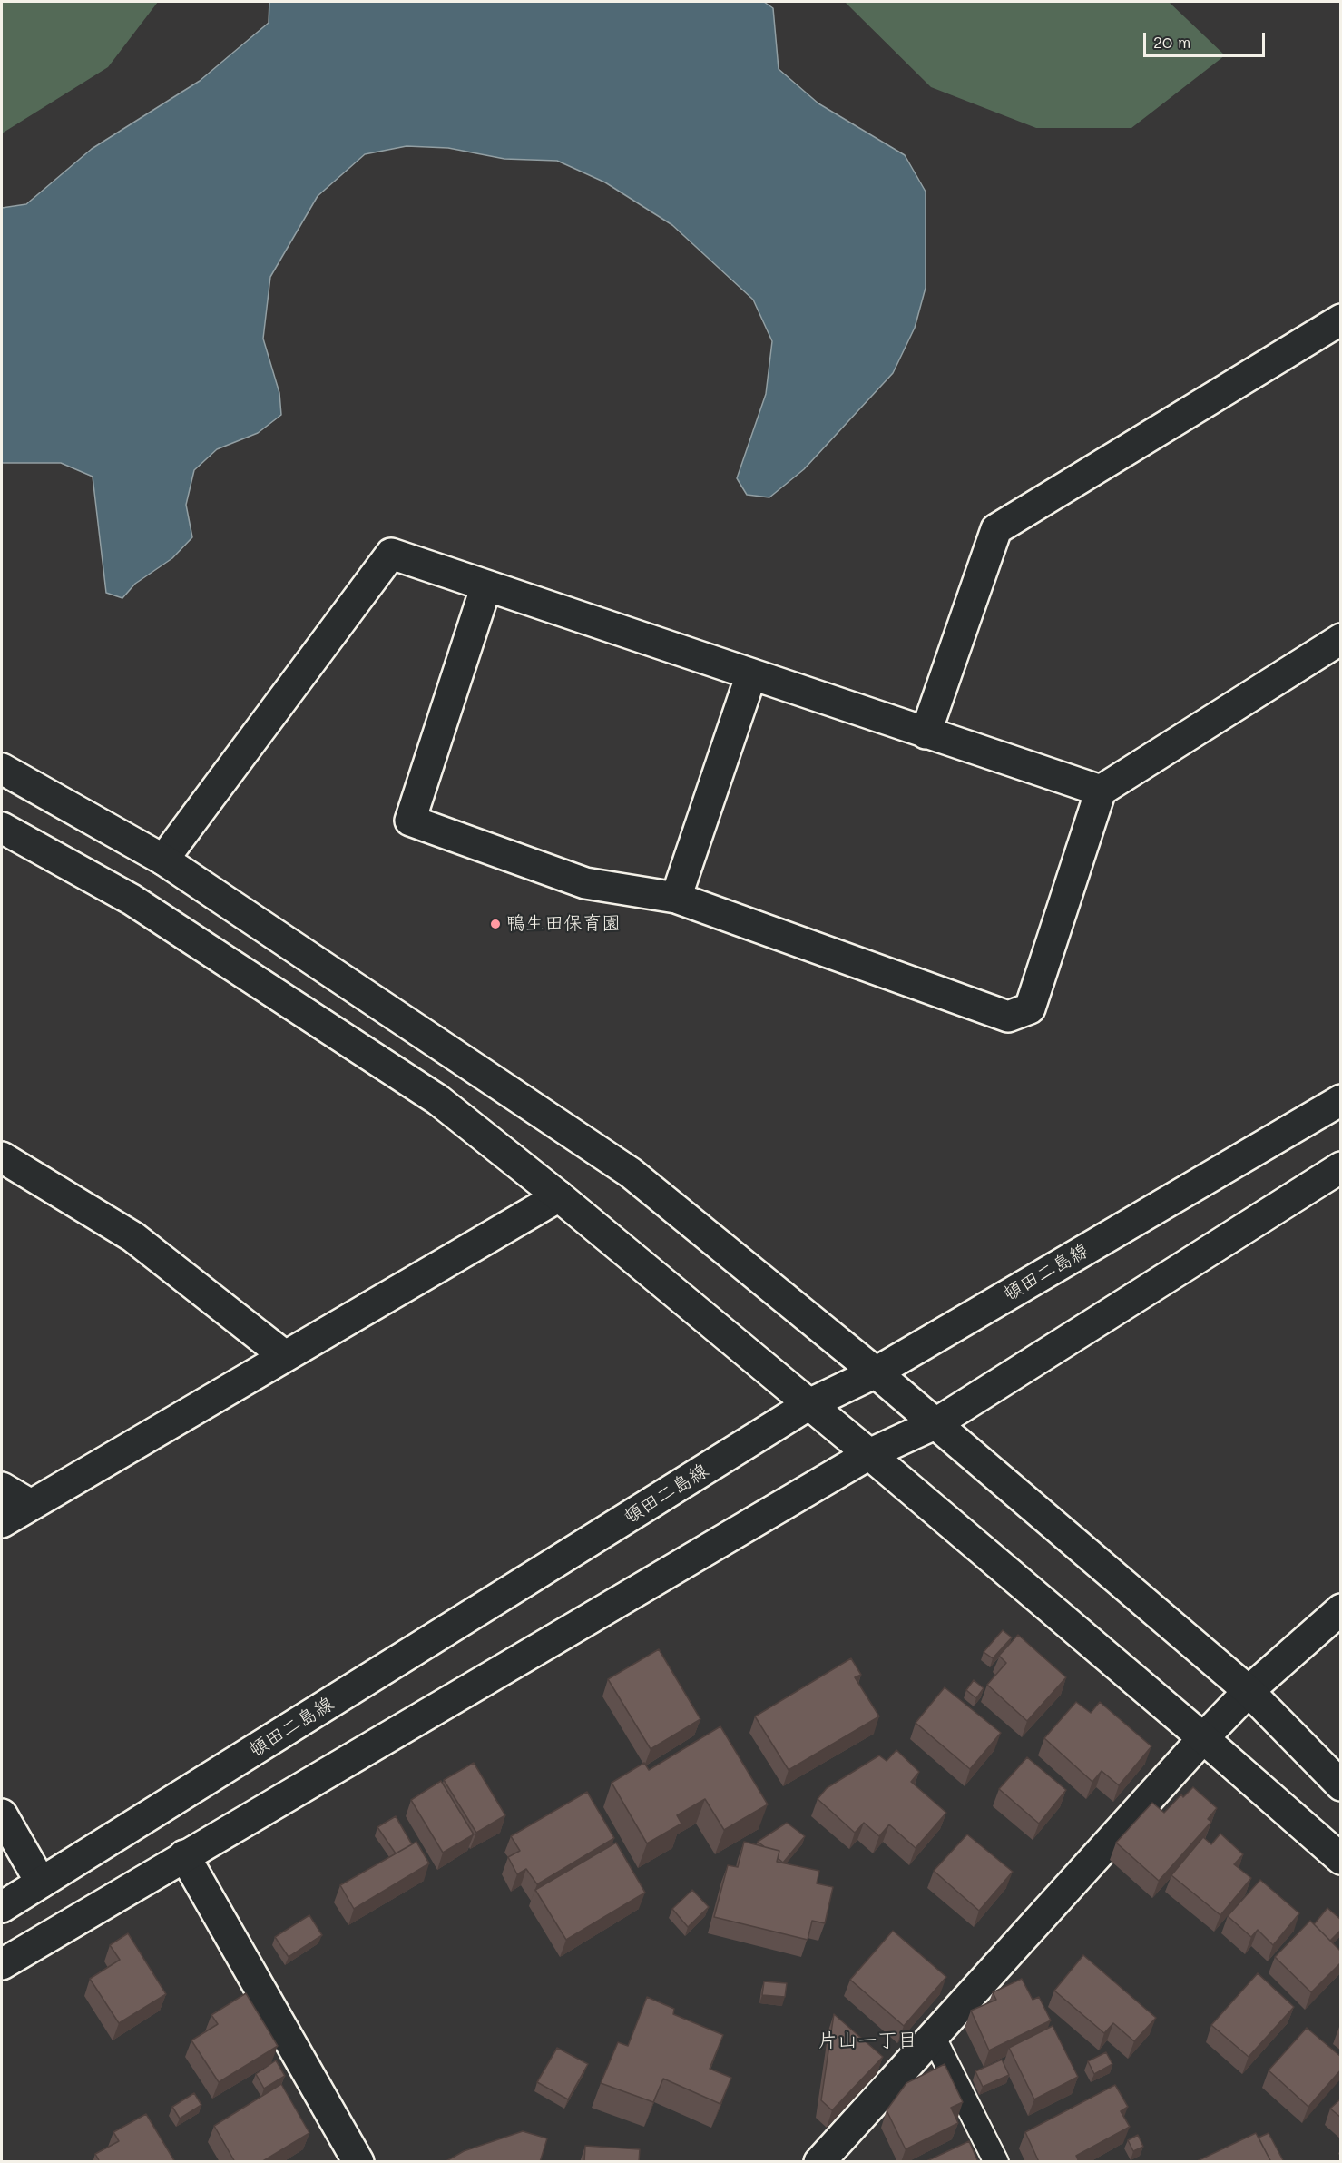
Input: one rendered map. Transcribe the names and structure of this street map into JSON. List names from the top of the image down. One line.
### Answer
{"streets":{"street":["頓田二島線"]},"districts":["片山一丁目"],"places":["鴨生田保育園"],"scale_bar":"20 m"}
